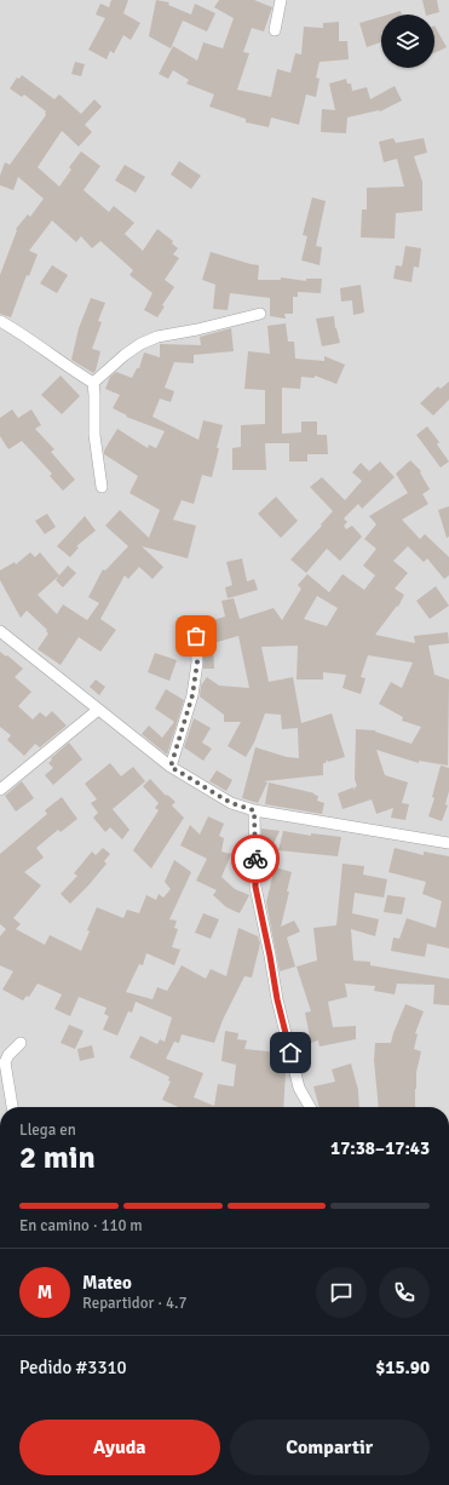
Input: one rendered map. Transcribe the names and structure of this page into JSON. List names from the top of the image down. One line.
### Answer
{"page":{"heading":["2 min","Llega en","17:38–17:43"],"panel":["Mateo","Repartidor · 4.7","Pedido #3310","$15.90"],"bar":"En camino · 110 m","round":"M","buttons":["Ayuda","Compartir"]}}
